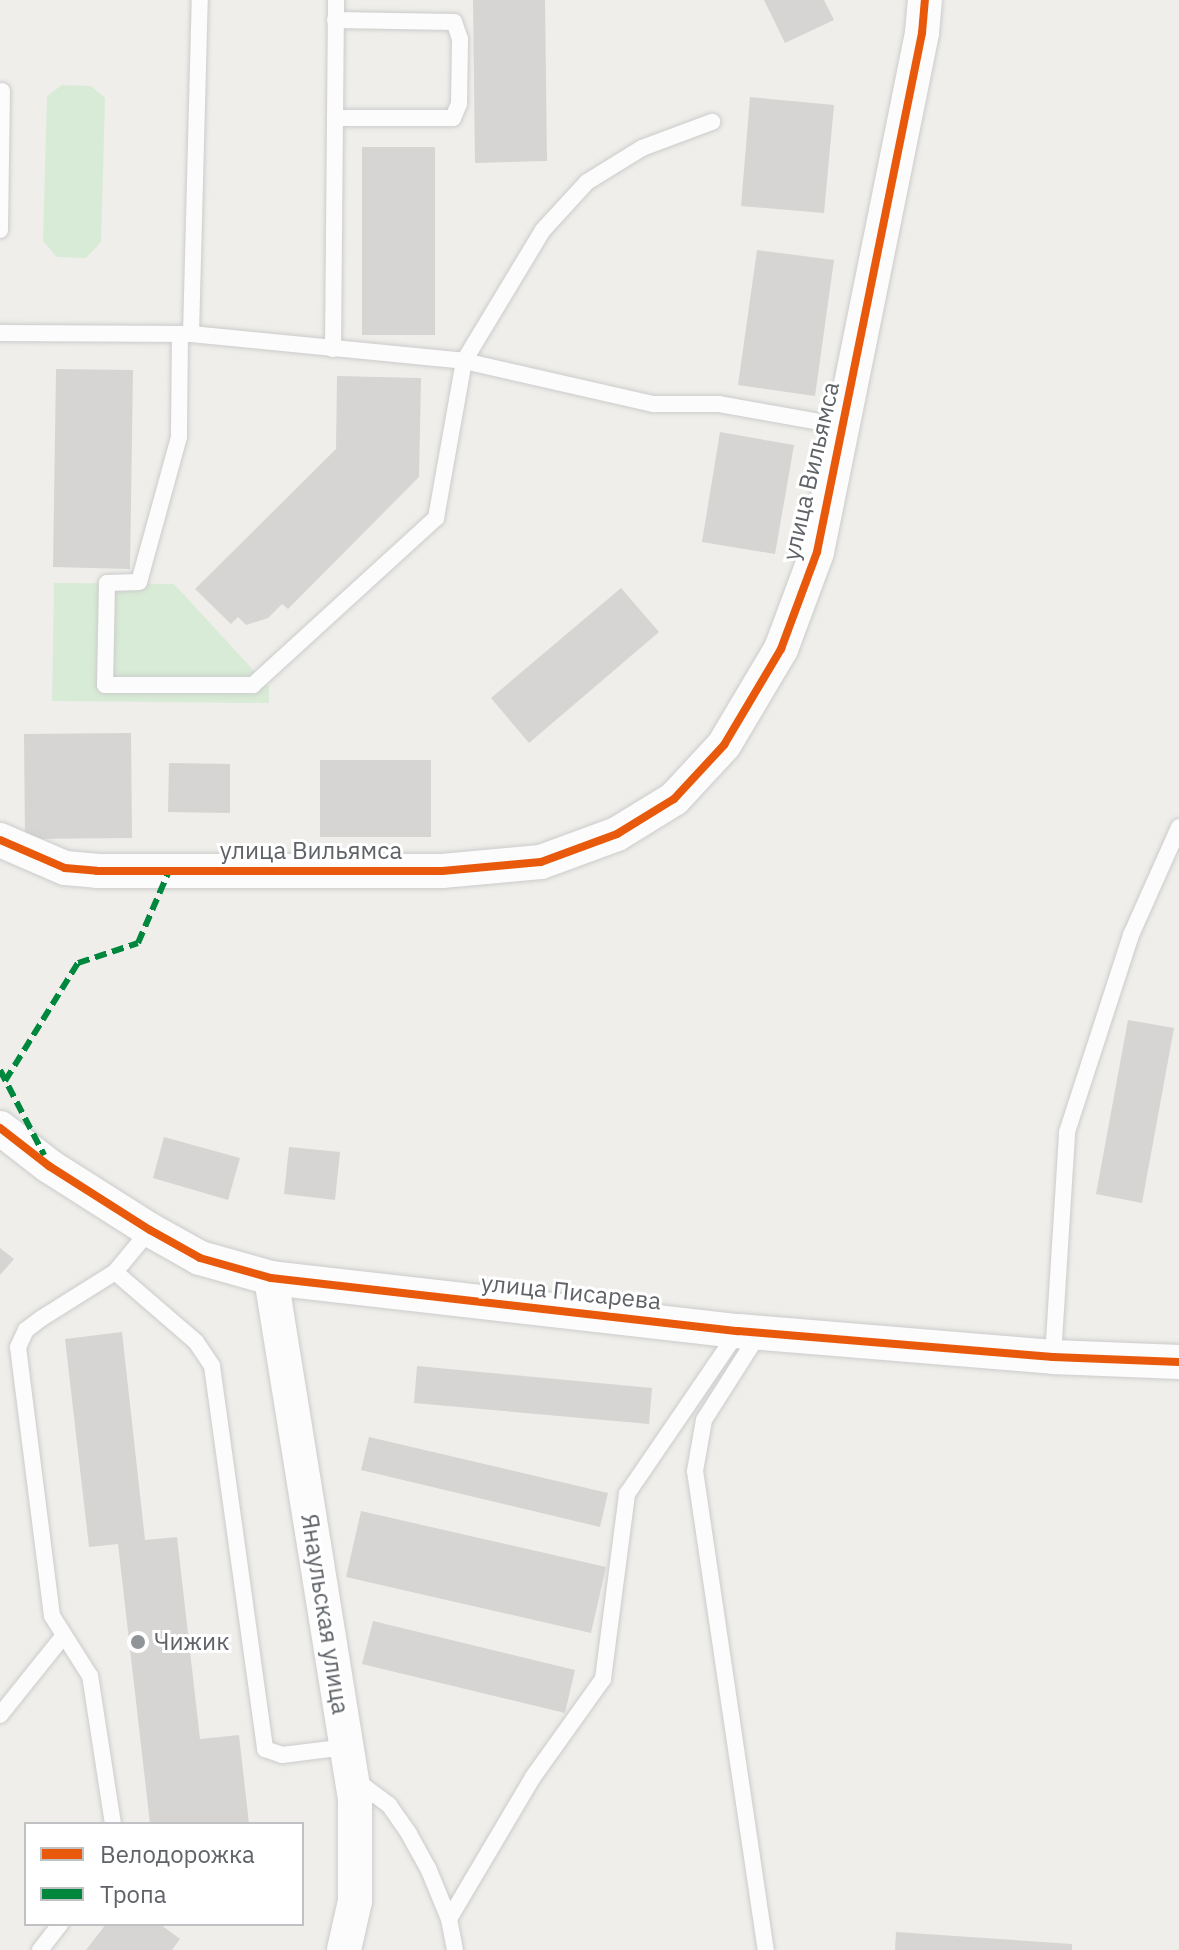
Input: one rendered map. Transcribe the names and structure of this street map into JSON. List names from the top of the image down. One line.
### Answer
{"streets":{"street":["улица Вильямса","улица Писарева","Янаульская улица"]},"crossings":[["улица Писарева","Янаульская улица"]],"places":["Чижик"],"legend":["Велодорожка","Тропа"]}
